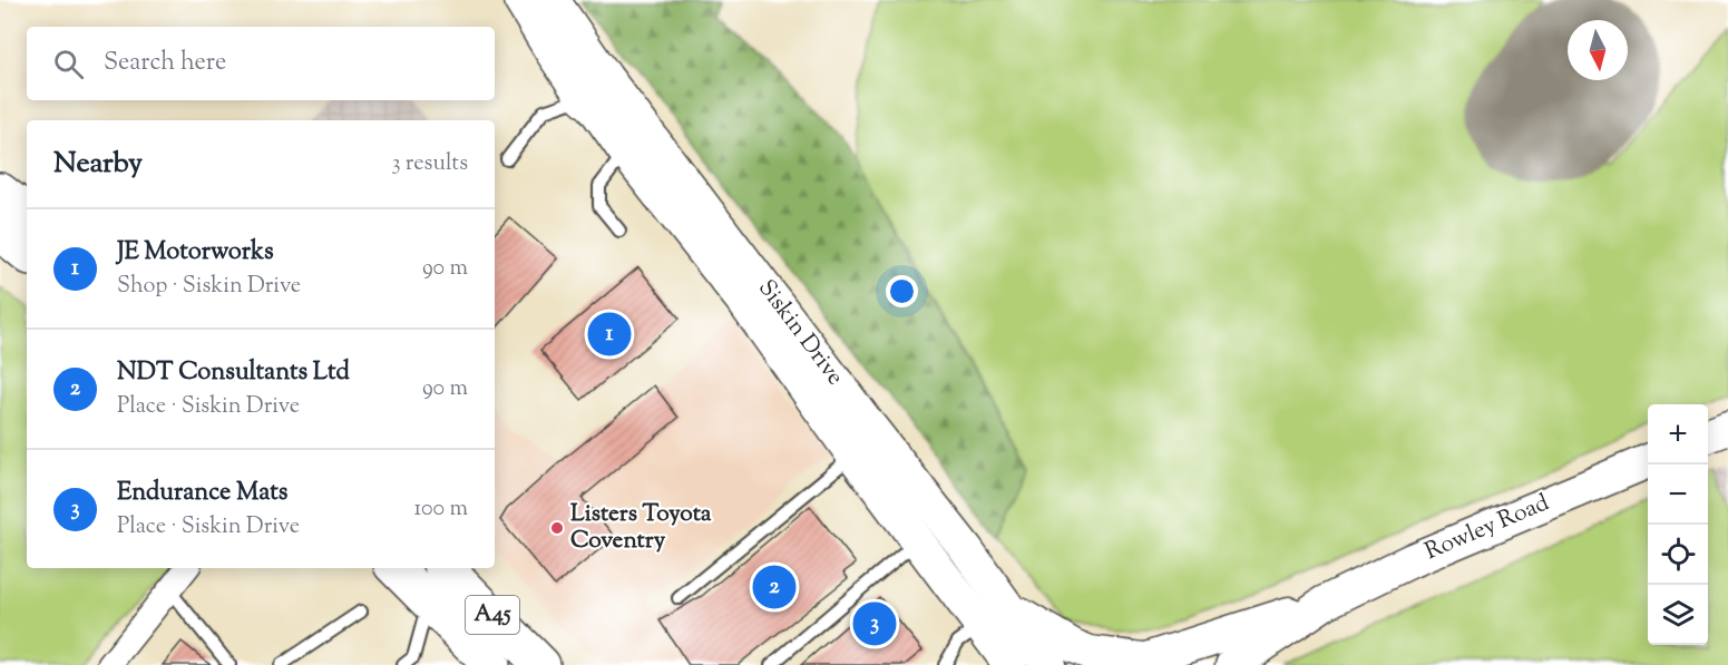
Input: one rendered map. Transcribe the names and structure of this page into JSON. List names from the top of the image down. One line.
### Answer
{"streets":{"highway":["A45"],"street":["Siskin Drive","Rowley Road"]},"places":["Listers Toyota Coventry"],"north":"bottom","page":{"search":"Search here","heading":["Nearby","3 results"],"list":[{"mark":"1","name":"JE Motorworks","note":"Shop · Siskin Drive","value":"90 m"},{"mark":"2","name":"NDT Consultants Ltd","note":"Place · Siskin Drive","value":"90 m"},{"mark":"3","name":"Endurance Mats","note":"Place · Siskin Drive","value":"100 m"}],"pins":["1","2","3"],"map_buttons":["+","−"]}}
